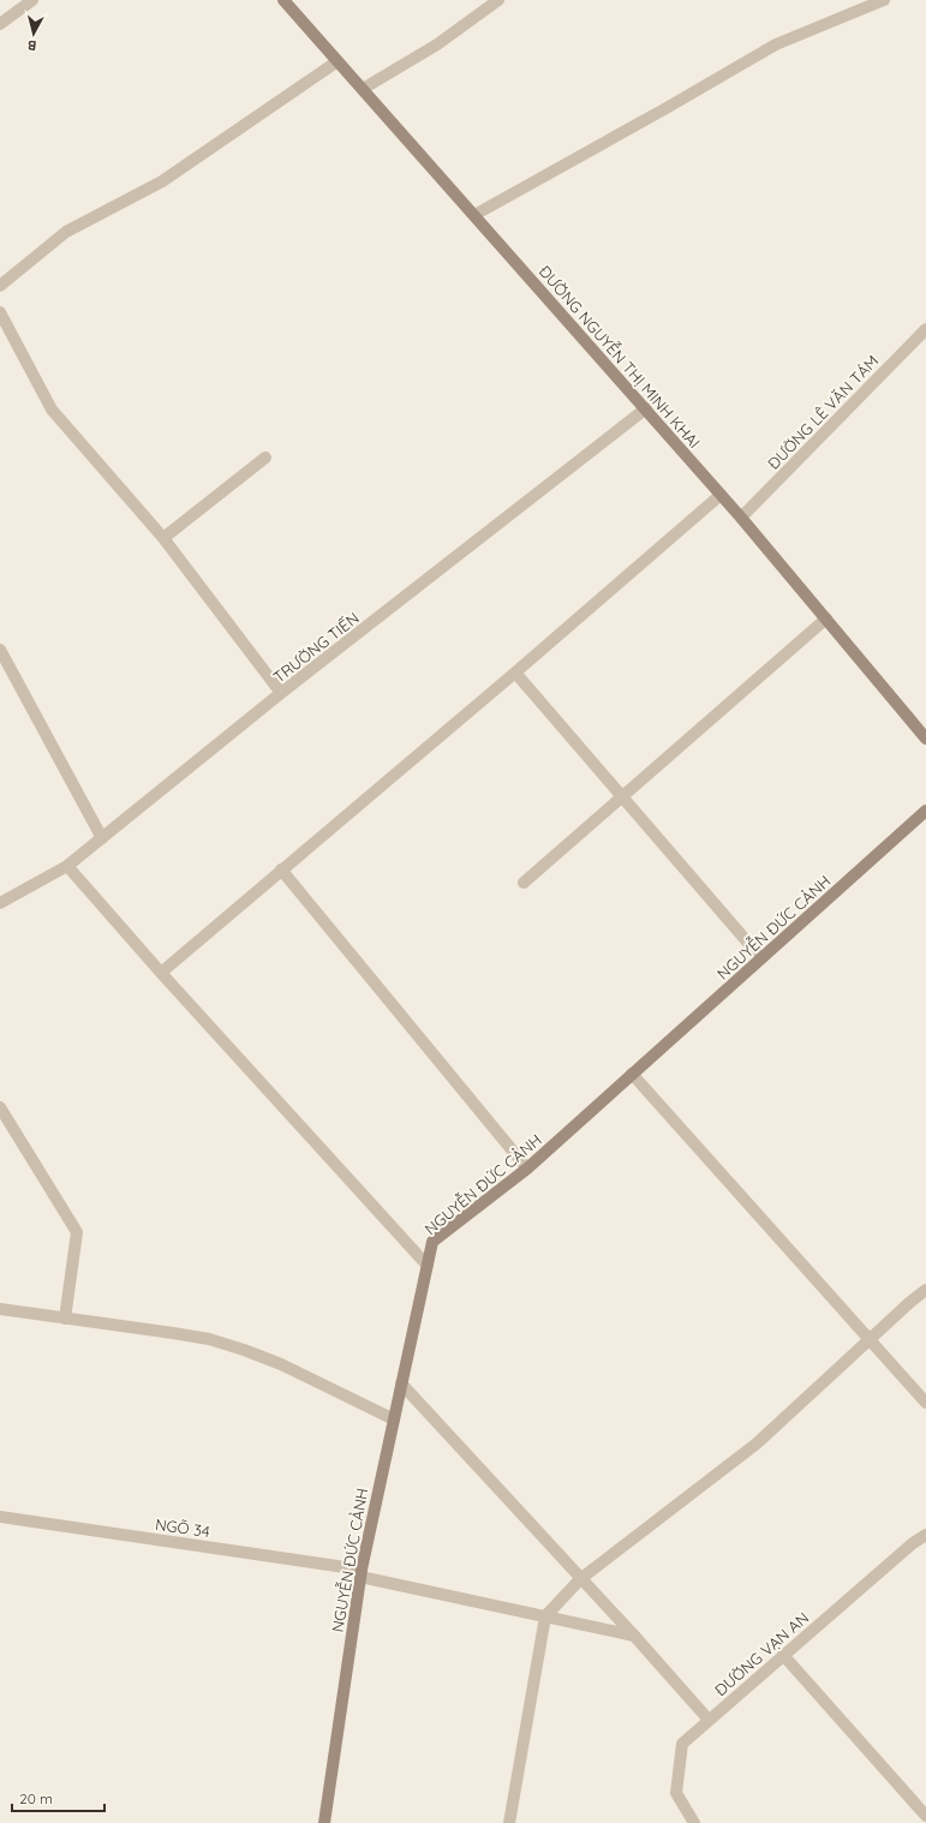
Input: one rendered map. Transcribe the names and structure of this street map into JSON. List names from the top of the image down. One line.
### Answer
{"streets":{"street":["ĐƯỜNG NGUYỄN THỊ MINH KHAI","ĐƯỜNG LÊ VĂN TÁM","TRƯỜNG TIẾN","NGUYỄN ĐỨC CẢNH","NGÕ 34","ĐƯỜNG VẠN AN"]},"crossings":[["ĐƯỜNG NGUYỄN THỊ MINH KHAI","ĐƯỜNG LÊ VĂN TÁM"],["ĐƯỜNG NGUYỄN THỊ MINH KHAI","TRƯỜNG TIẾN"],["NGUYỄN ĐỨC CẢNH","NGÕ 34"]],"scale_bar":"20 m","north":"bottom"}
